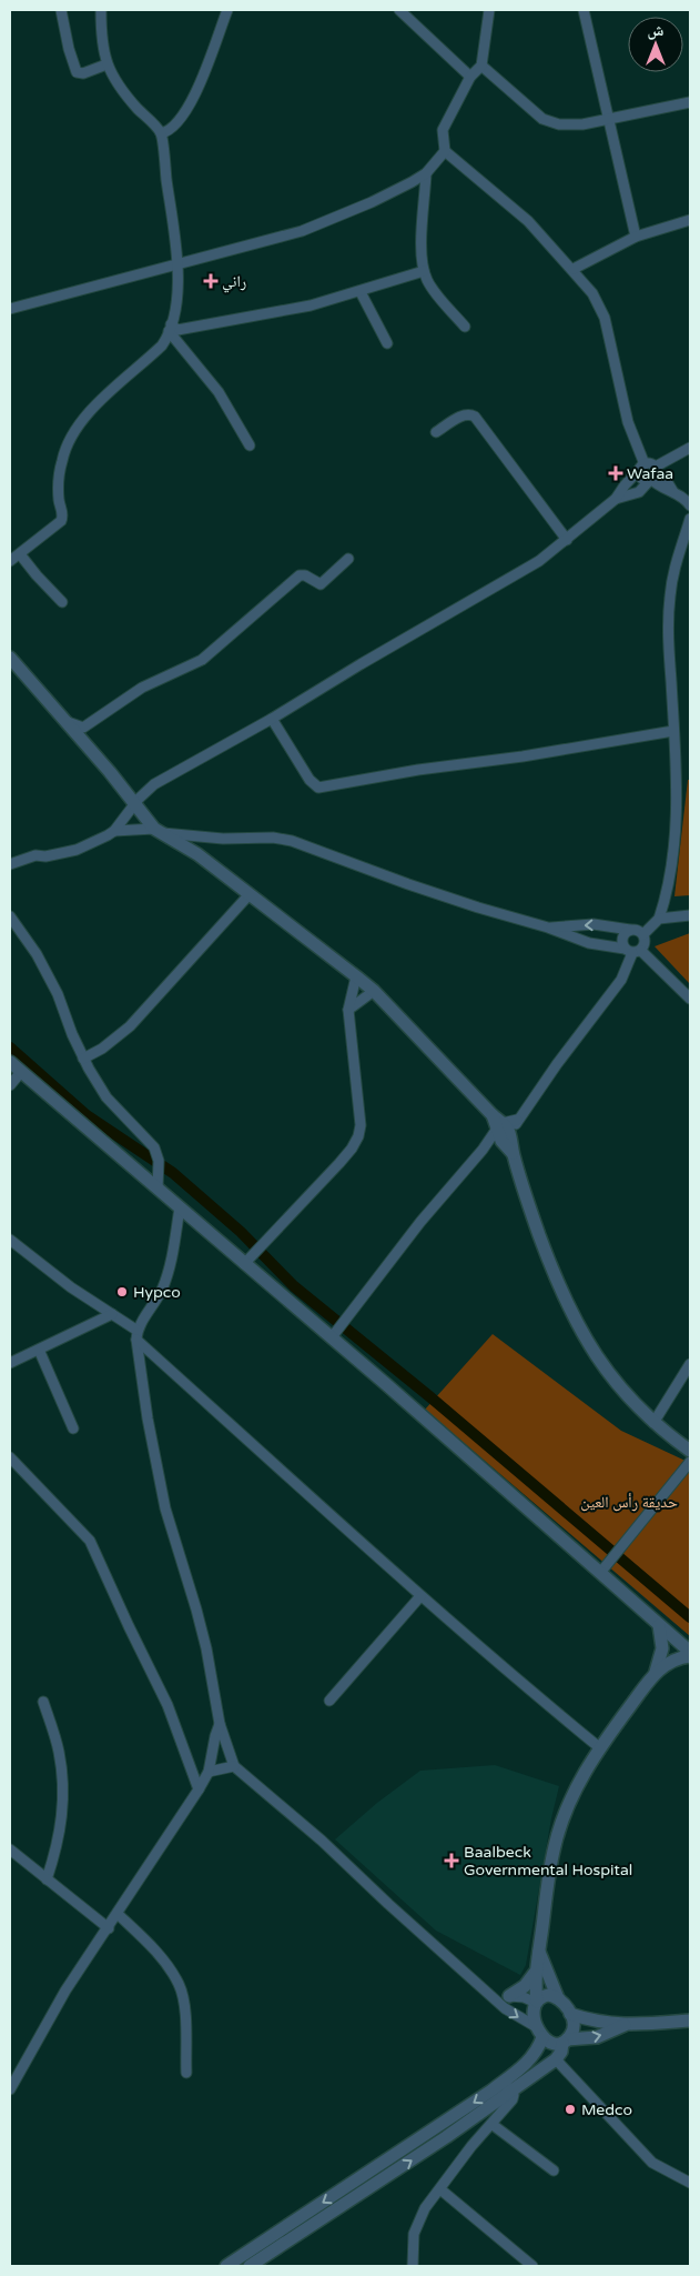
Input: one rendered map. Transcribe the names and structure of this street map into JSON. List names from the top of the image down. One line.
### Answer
{"parks":["حديقة رأس العين"],"places":{"health":["راني","Wafaa","Baalbeck Governmental Hospital"],"other":["Hypco","Medco"]},"north":"top"}
